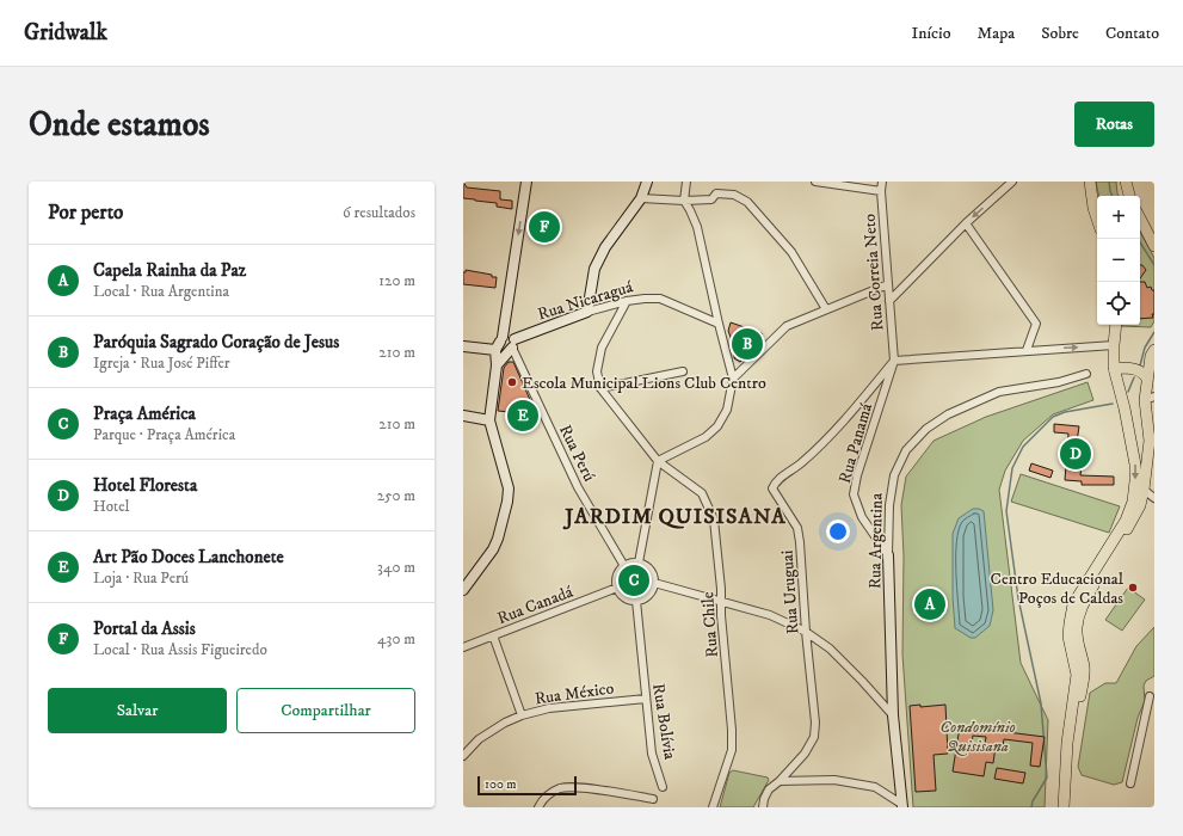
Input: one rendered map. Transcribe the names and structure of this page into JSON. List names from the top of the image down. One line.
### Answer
{"streets":{"street":["Rua Correia Neto","Rua Nicaraguá","Rua Panamá","Rua Perú","Rua Argentina","Rua Uruguai","Rua Canadá","Rua Chile","Rua México","Rua Bolívia"]},"crossings":[["Rua Correia Neto","Rua Panamá"],["Rua Correia Neto","Rua Uruguai"],["Rua Nicaraguá","Rua Perú"],["Rua Nicaraguá","Rua Chile"],["Rua Panamá","Rua Argentina"],["Rua Panamá","Rua Uruguai"],["Rua Perú","Rua Canadá"],["Rua Perú","Rua Bolívia"],["Rua Canadá","Rua Bolívia"],["Rua México","Rua Bolívia"]],"districts":["JARDIM QUISISANA"],"parks":["Condomínio Quisisana"],"places":["Escola Municipal Lions Club Centro","Centro Educacional Poços de Caldas"],"scale_bar":"100 m","page":{"header":"Gridwalk","nav":["Início","Mapa","Sobre","Contato"],"buttons":["Rotas",["Salvar","Compartilhar"]],"title":"Onde estamos","heading":["Por perto","6 resultados"],"map_buttons":["+","−"],"pins":["F","B","E","D","C","A"],"list":[{"mark":"A","name":"Capela Rainha da Paz","note":"Local · Rua Argentina","value":"120 m"},{"mark":"B","name":"Paróquia Sagrado Coração de Jesus","note":"Igreja · Rua José Piffer","value":"210 m"},{"mark":"C","name":"Praça América","note":"Parque · Praça América","value":"210 m"},{"mark":"D","name":"Hotel Floresta","note":"Hotel","value":"250 m"},{"mark":"E","name":"Art Pão Doces Lanchonete","note":"Loja · Rua Perú","value":"340 m"},{"mark":"F","name":"Portal da Assis","note":"Local · Rua Assis Figueiredo","value":"430 m"}],"scale":"100 m"}}
